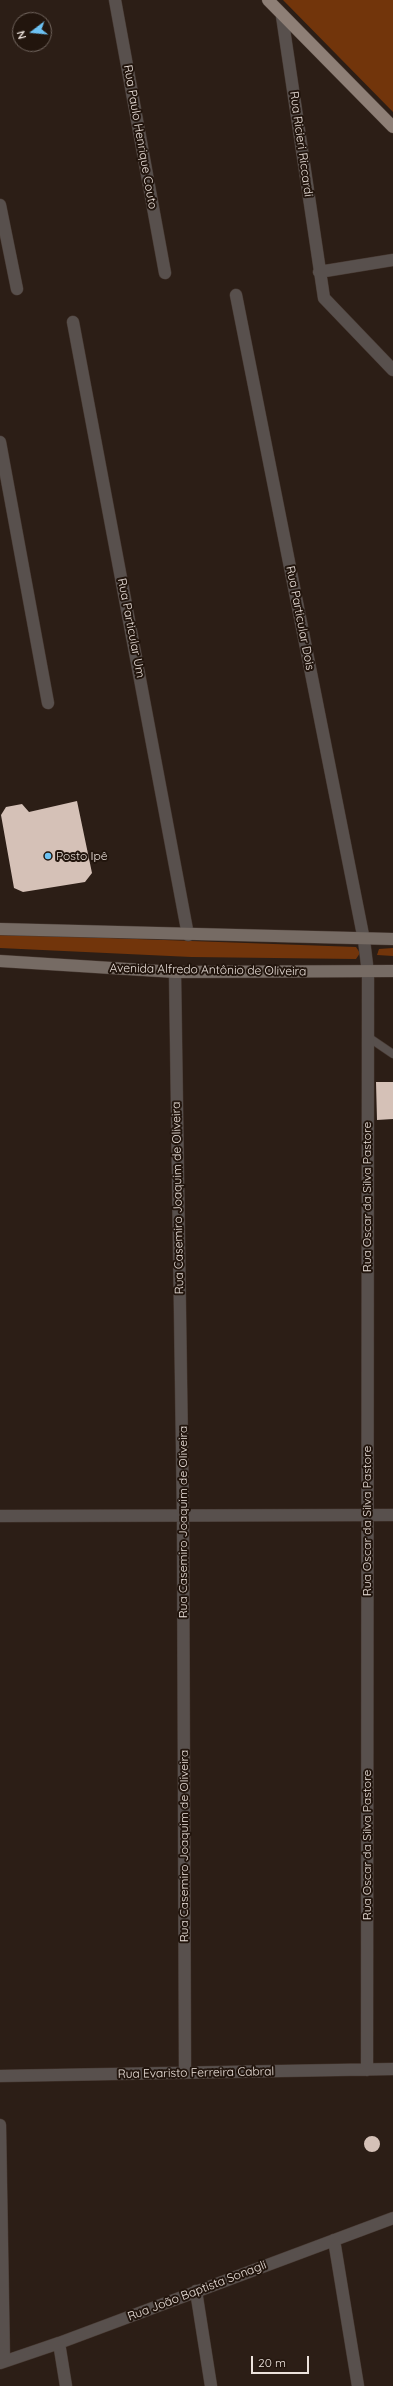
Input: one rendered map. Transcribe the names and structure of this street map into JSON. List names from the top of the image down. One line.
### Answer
{"streets":{"main road":["Avenida Alfredo Antônio de Oliveira"],"street":["Rua Paulo Henrique Couto","Rua Ricieri Riccardi","Rua Particular Dois","Rua Particular Um","Rua Oscar da Silva Pastore","Rua Casemiro Joaquim de Oliveira","Rua Evaristo Ferreira Cabral","Rua João Baptista Sonagli"]},"crossings":[["Rua Particular Dois","Avenida Alfredo Antônio de Oliveira"],["Rua Particular Dois","Rua Oscar da Silva Pastore"],["Avenida Alfredo Antônio de Oliveira","Rua Oscar da Silva Pastore"],["Avenida Alfredo Antônio de Oliveira","Rua Casemiro Joaquim de Oliveira"],["Rua Oscar da Silva Pastore","Rua Evaristo Ferreira Cabral"],["Rua Casemiro Joaquim de Oliveira","Rua Evaristo Ferreira Cabral"]],"places":["Posto Ipê"],"scale_bar":"20 m","north":"left"}
